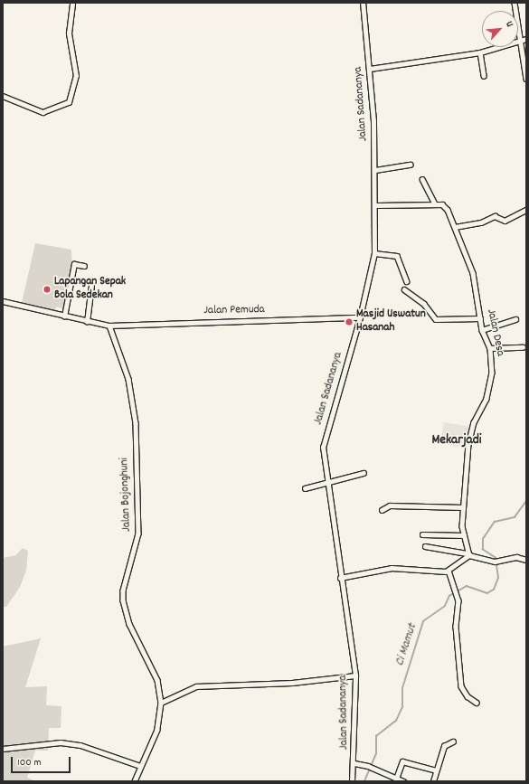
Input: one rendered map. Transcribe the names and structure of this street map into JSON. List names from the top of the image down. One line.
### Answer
{"streets":{"street":["Jalan Sadananya","Jalan Pemuda","Jalan Desa","Jalan Bojonghuni"]},"crossings":[["Jalan Sadananya","Jalan Pemuda"],["Jalan Pemuda","Jalan Bojonghuni"]],"districts":["Mekarjadi"],"water":["Ci Mamut"],"places":["Lapangan Sepak Bola Sedekan","Masjid Uswatun Hasanah"],"scale_bar":"100 m","north":"top right"}
